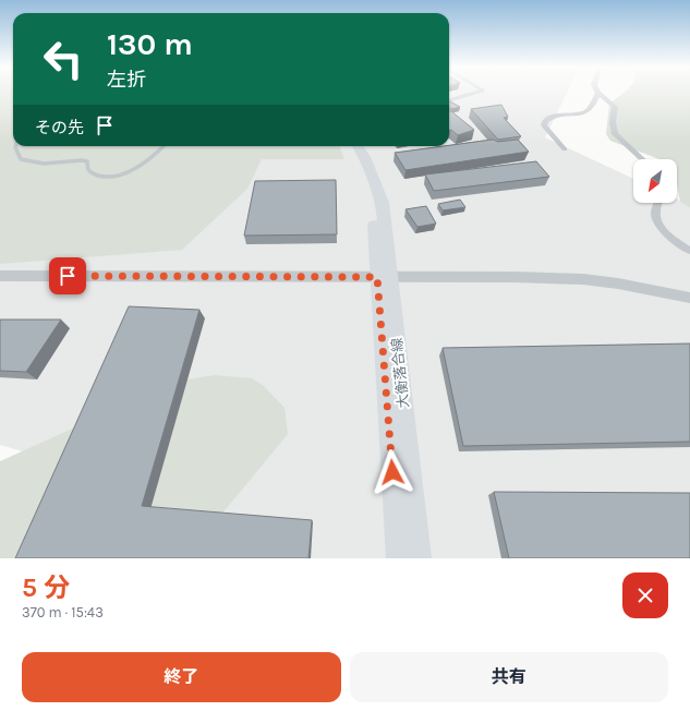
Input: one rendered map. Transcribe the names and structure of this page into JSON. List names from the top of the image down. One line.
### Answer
{"streets":{"main road":["大衡落合線"]},"north":"bottom left","page":{"turn":["130 m","左折"],"then":"その先","heading":["5 分","370 m · 15:43"],"buttons":["終了","共有"]}}
